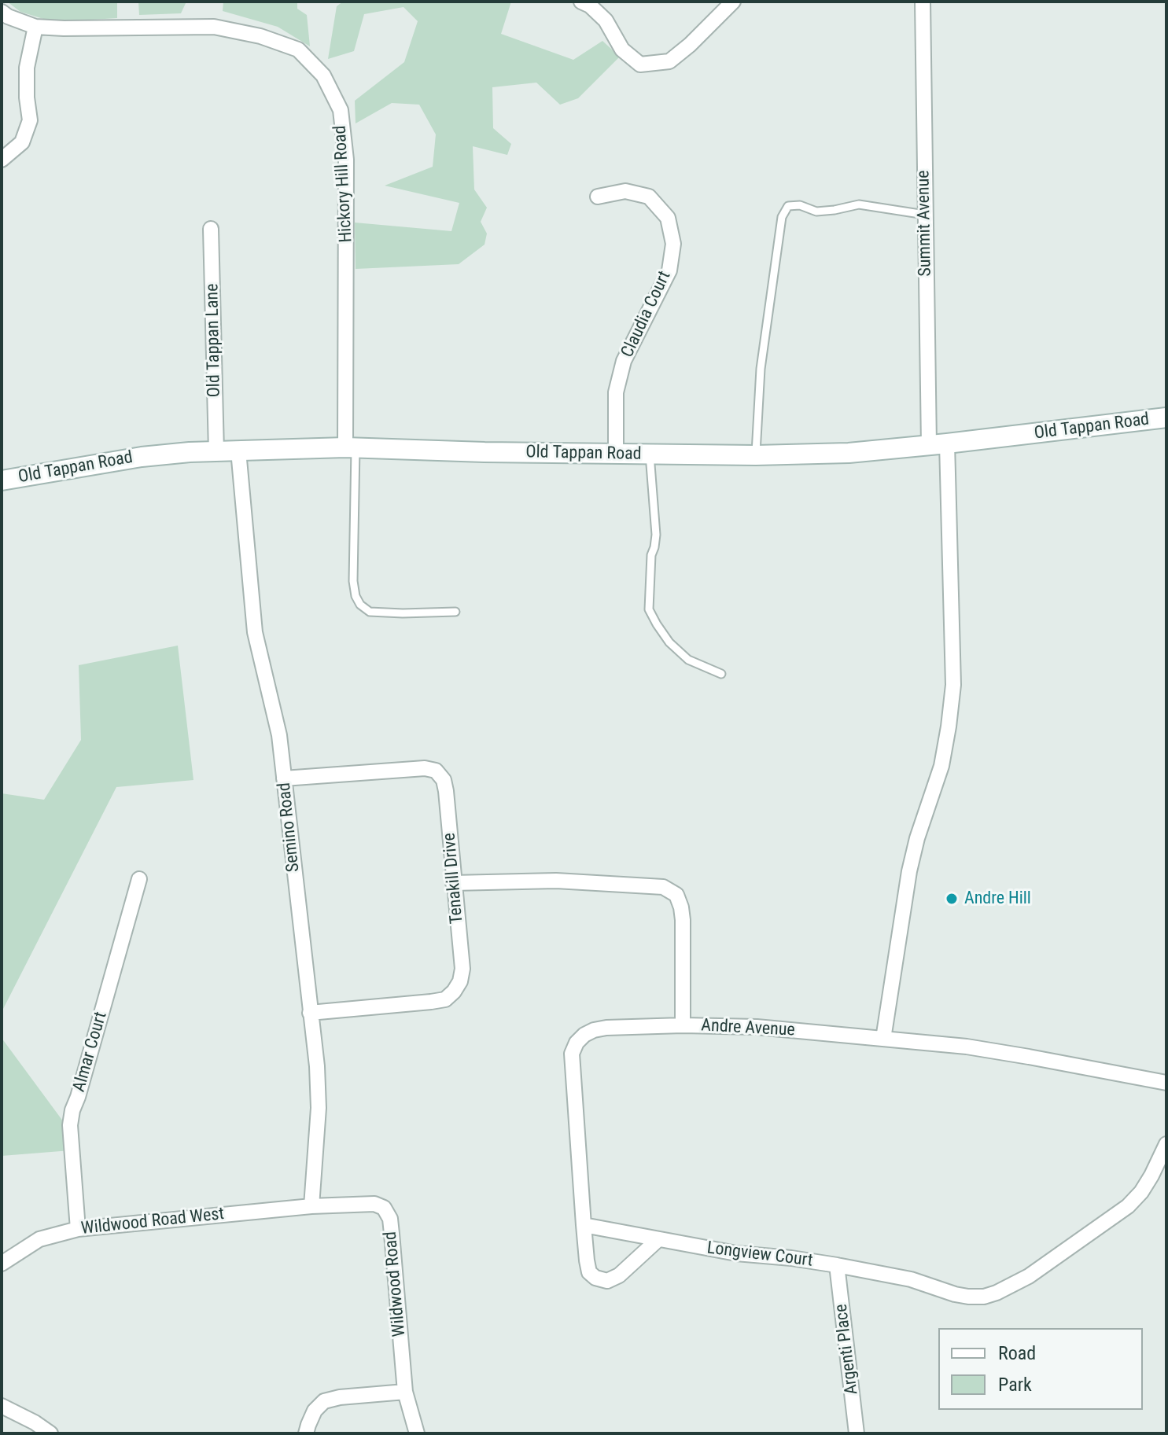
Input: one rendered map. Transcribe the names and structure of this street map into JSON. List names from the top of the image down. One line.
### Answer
{"streets":{"main road":["Old Tappan Road"],"street":["Hickory Hill Road","Summit Avenue","Claudia Court","Old Tappan Lane","Semino Road","Tenakill Drive","Andre Avenue","Almar Court","Wildwood Road West","Longview Court","Wildwood Road","Argenti Place"]},"crossings":[["Hickory Hill Road","Old Tappan Road"],["Summit Avenue","Old Tappan Road"],["Claudia Court","Old Tappan Road"],["Old Tappan Lane","Old Tappan Road"],["Old Tappan Road","Semino Road"],["Semino Road","Tenakill Drive"],["Semino Road","Wildwood Road West"],["Semino Road","Wildwood Road"],["Tenakill Drive","Andre Avenue"],["Almar Court","Wildwood Road West"],["Wildwood Road West","Wildwood Road"],["Longview Court","Argenti Place"]],"places":["Andre Hill"],"legend":["Road","Park"]}
